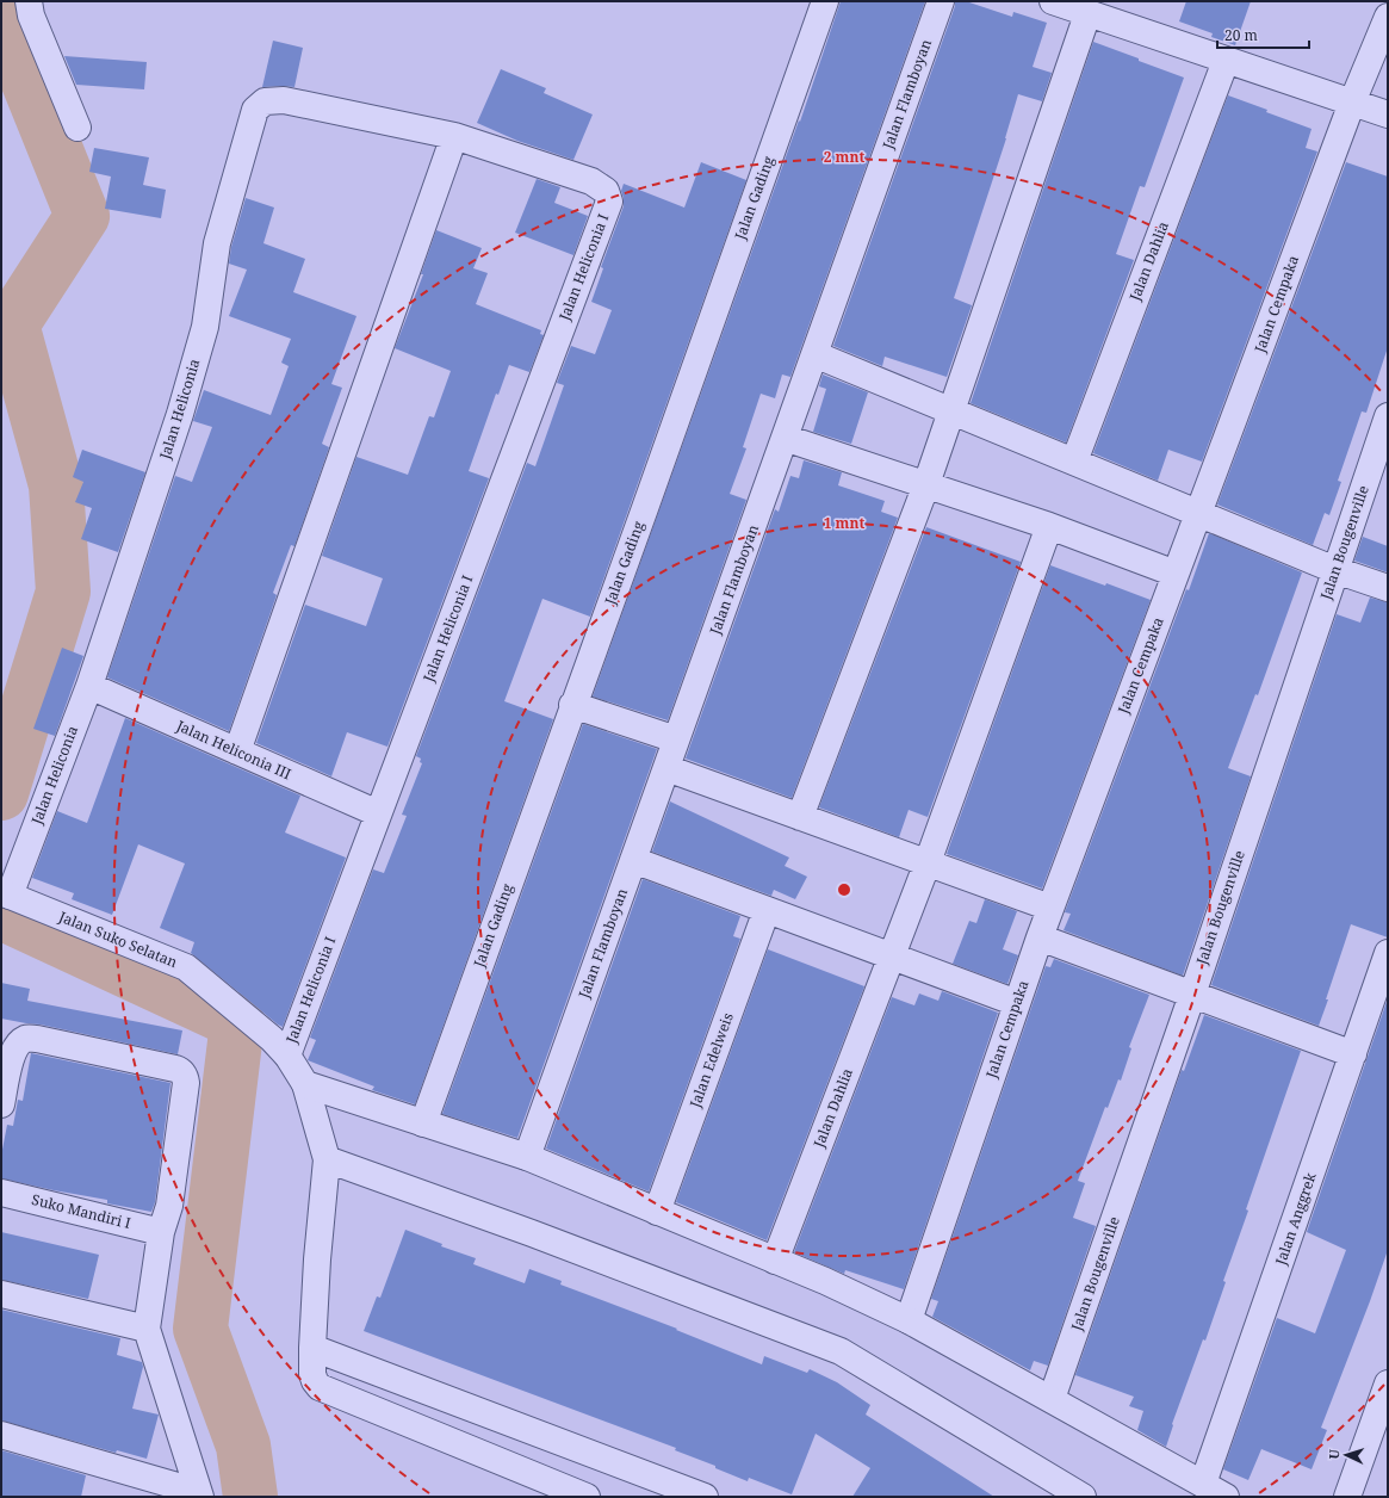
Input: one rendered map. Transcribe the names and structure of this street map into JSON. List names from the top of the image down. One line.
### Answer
{"streets":{"street":["Jalan Flamboyan","Jalan Gading","Jalan Dahlia","Jalan Heliconia I","Jalan Cempaka","Jalan Heliconia","Jalan Bougenville","Jalan Heliconia III","Jalan Suko Selatan","Jalan Edelweis","Suko Mandiri I","Jalan Anggrek"]},"crossings":[["Jalan Heliconia I","Jalan Heliconia"],["Jalan Heliconia I","Jalan Heliconia III"],["Jalan Heliconia I","Jalan Suko Selatan"],["Jalan Heliconia","Jalan Heliconia III"],["Jalan Heliconia","Jalan Suko Selatan"]],"scale_bar":"20 m","north":"left","rings":["2 mnt","1 mnt"]}
